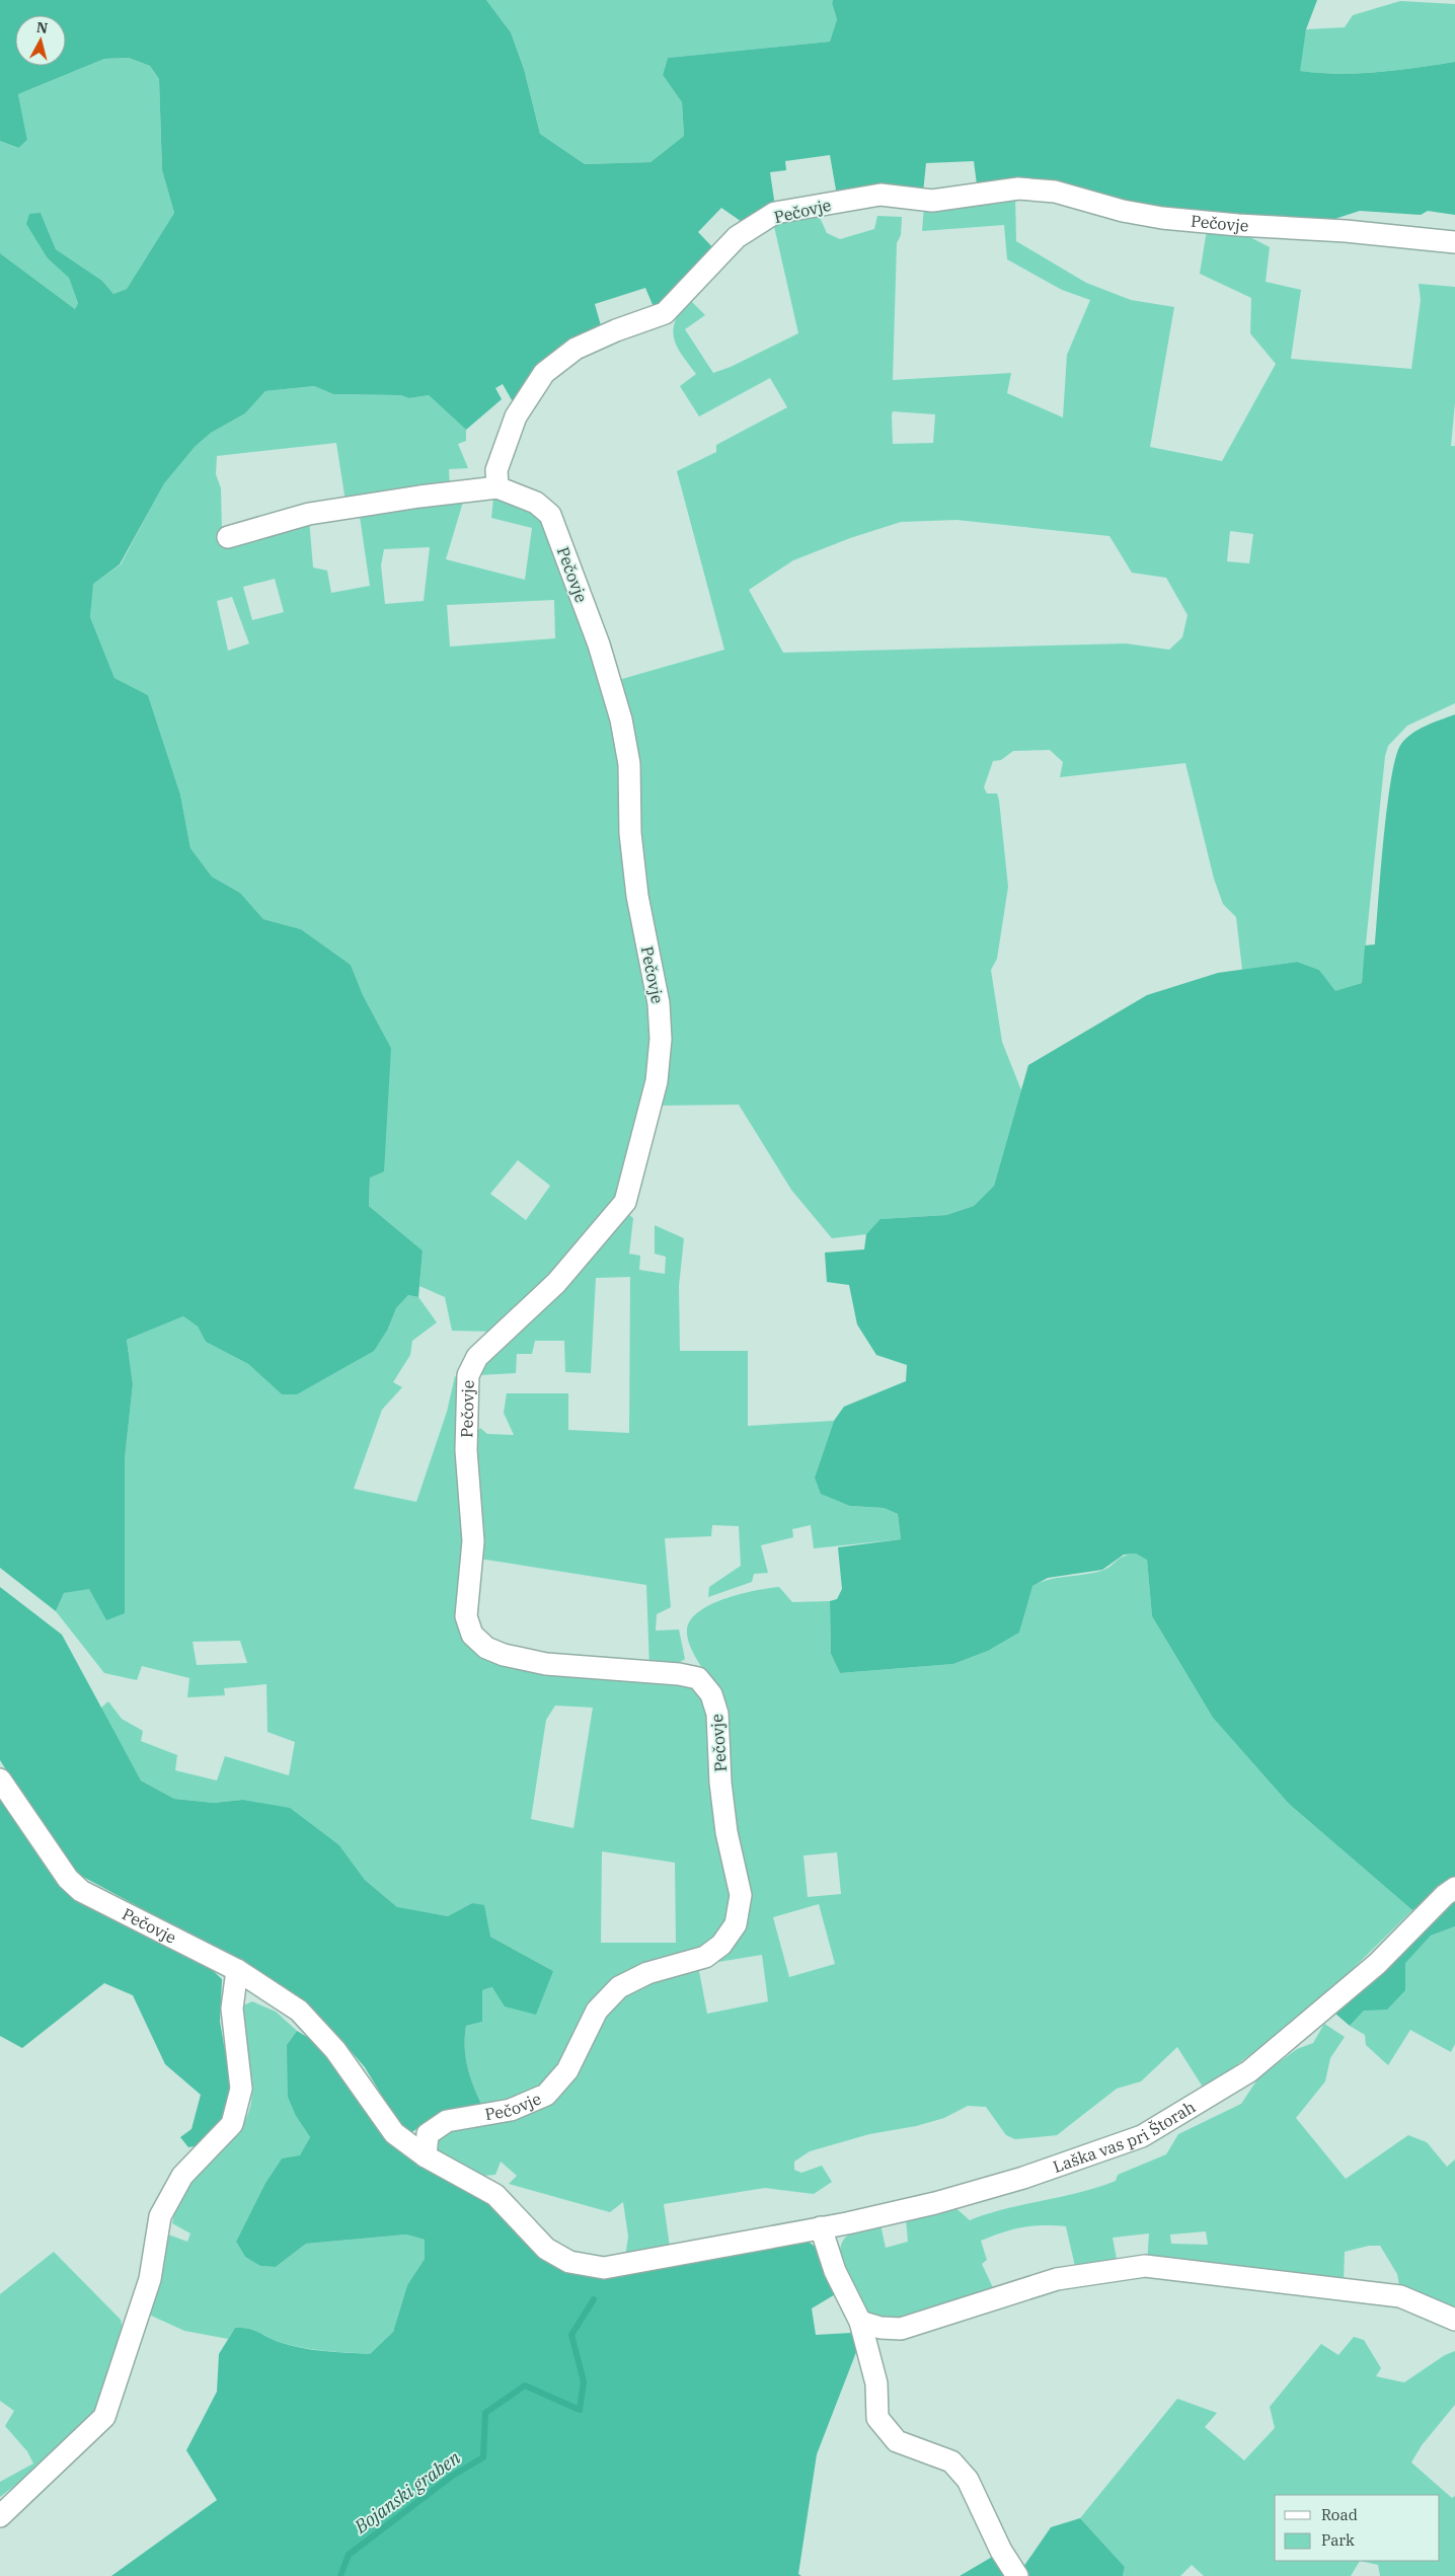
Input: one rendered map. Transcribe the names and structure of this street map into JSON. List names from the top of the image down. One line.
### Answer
{"streets":{"street":["Pečovje","Laška vas pri Štorah"]},"crossings":[["Pečovje","Laška vas pri Štorah"]],"water":["Bojanski graben"],"legend":["Road","Park"],"north":"top"}
